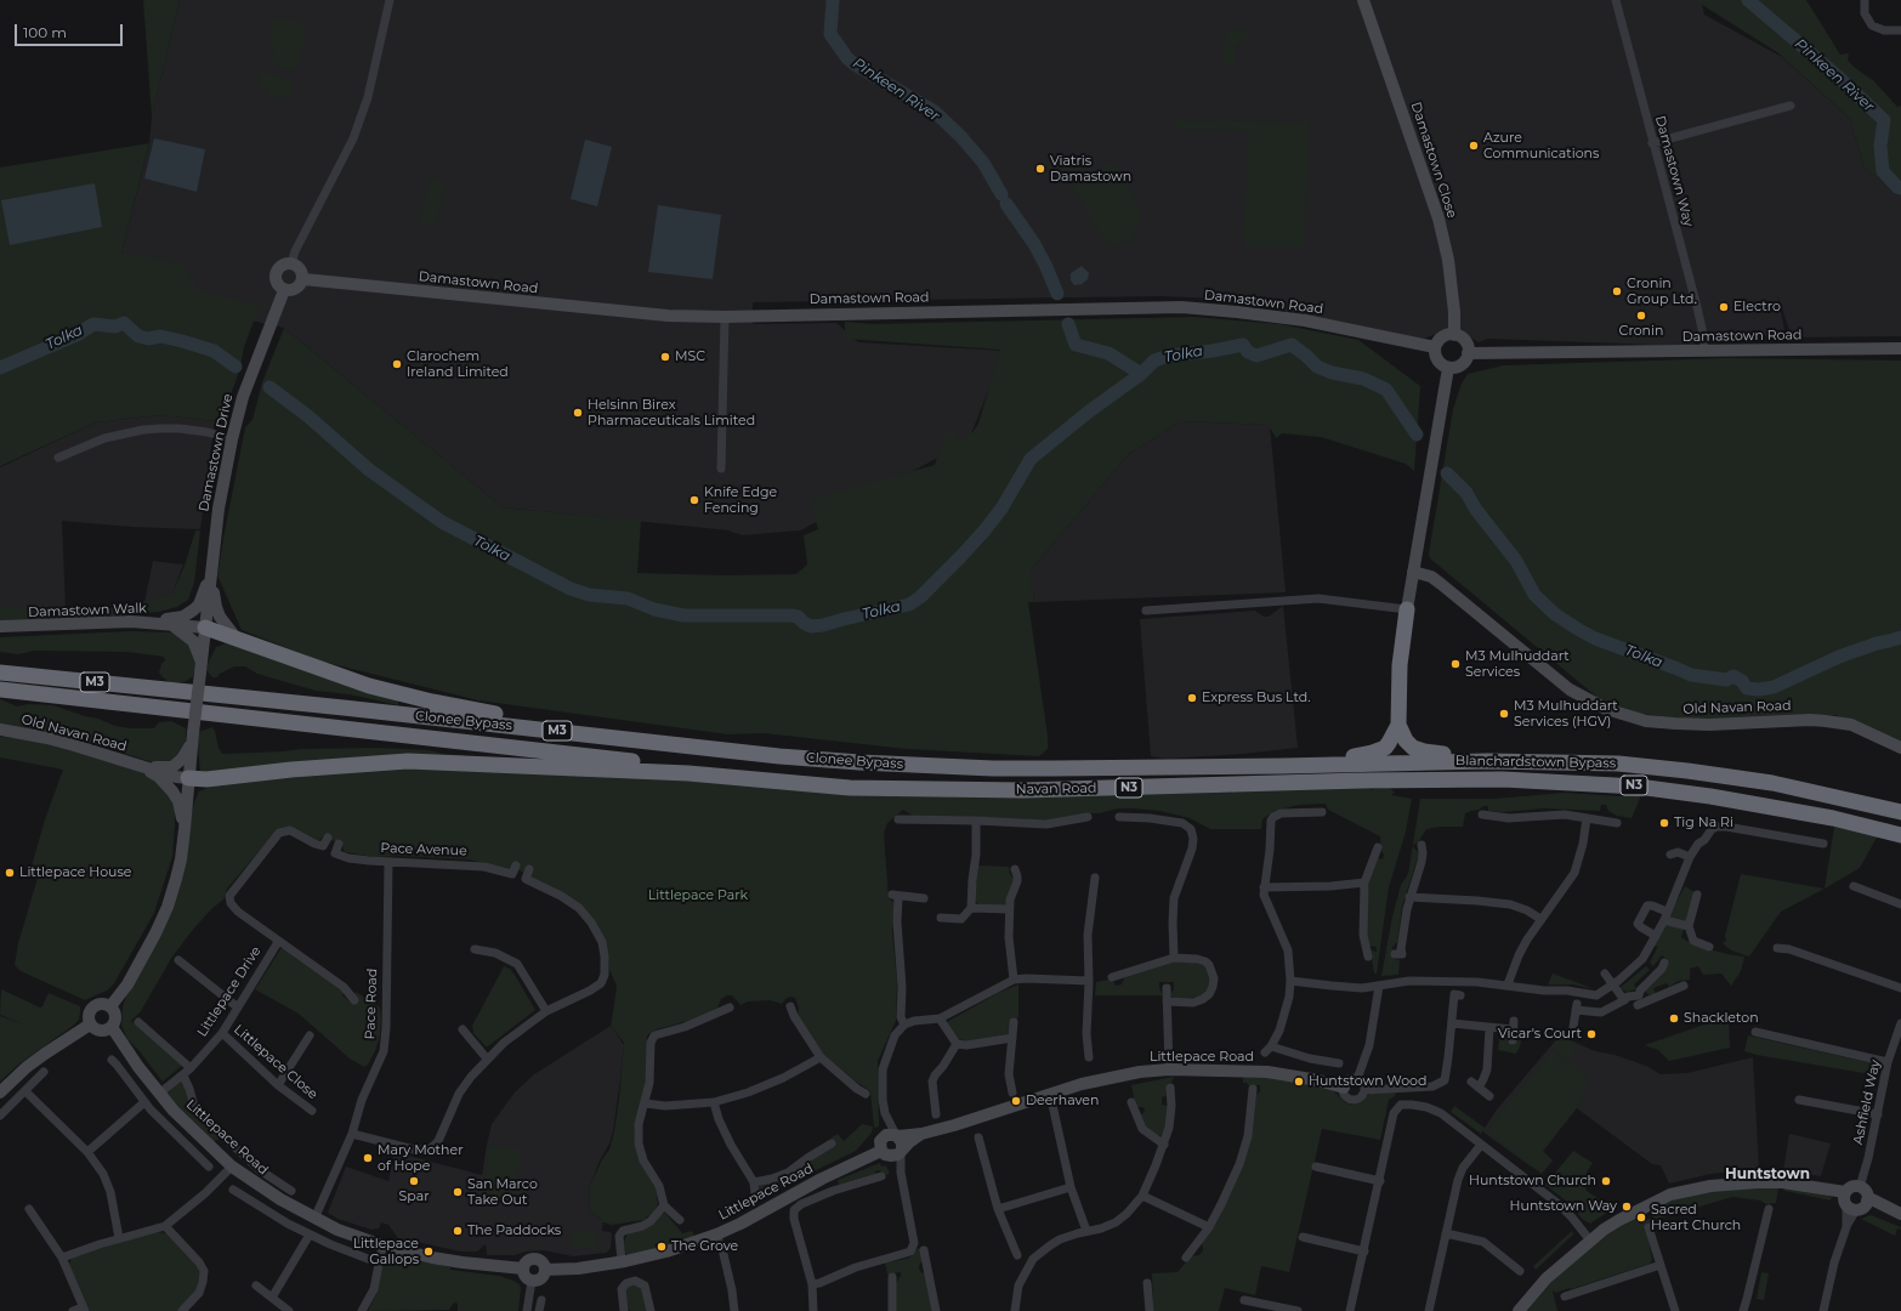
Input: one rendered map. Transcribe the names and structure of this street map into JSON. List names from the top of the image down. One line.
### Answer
{"streets":{"highway":["M3","Clonee Bypass","Blanchardstown Bypass","N3","Navan Road"],"street":["Damastown Close","Damastown Way","Damastown Road","Damastown Drive","Damastown Walk","Old Navan Road","Pace Avenue","Littlepace Drive","Pace Road","Littlepace Road","Littlepace Close","Ashfield Way"]},"crossings":[["Damastown Close","Damastown Road"],["Damastown Way","Damastown Road"],["Damastown Road","Damastown Drive"],["Damastown Drive","Damastown Walk"],["Damastown Drive","Old Navan Road"],["Damastown Drive","Littlepace Road"],["Clonee Bypass","Navan Road"],["Blanchardstown Bypass","Navan Road"],["Pace Avenue","Pace Road"],["Littlepace Drive","Littlepace Road"],["Littlepace Drive","Littlepace Close"],["Pace Road","Littlepace Road"]],"districts":["Huntstown"],"water":["Pinkeen River","Tolka"],"parks":["Littlepace Park"],"places":["Azure Communications","Viatris Damastown","Cronin Group Ltd.","Electro","Cronin","MSC","Clarochem Ireland Limited","Helsinn Birex Pharmaceuticals Limited","Knife Edge Fencing","M3 Mulhuddart Services","Express Bus Ltd.","M3 Mulhuddart Services (HGV)","Tig Na Ri","Littlepace House","Shackleton","Vicar's Court","Huntstown Wood","Deerhaven","Mary Mother of Hope","Spar","Huntstown Church","San Marco Take Out","Huntstown Way","Sacred Heart Church","The Paddocks","The Grove","Littlepace Gallops"],"scale_bar":"100 m"}
